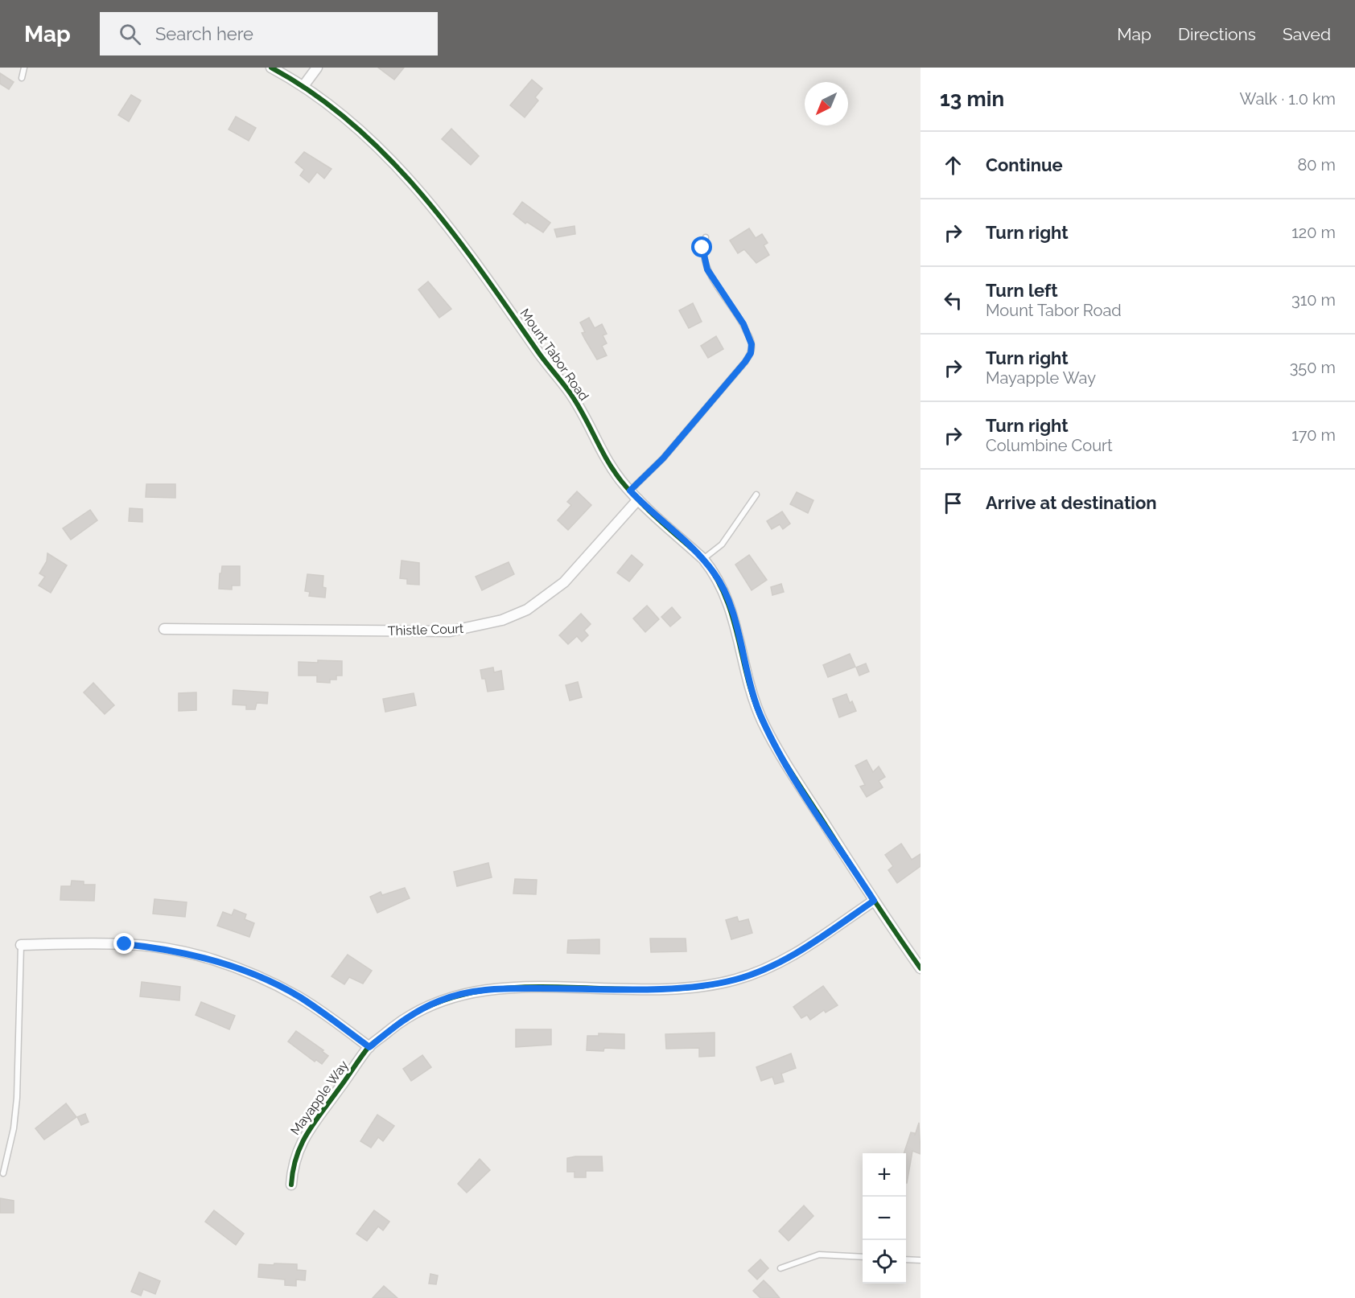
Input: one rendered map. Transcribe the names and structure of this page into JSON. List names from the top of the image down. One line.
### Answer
{"streets":{"street":["Mount Tabor Road","Thistle Court","Mayapple Way"]},"crossings":[["Mount Tabor Road","Thistle Court"],["Mount Tabor Road","Mayapple Way"]],"north":"bottom left","page":{"header":"Map","search":"Search here","nav":["Map","Directions","Saved"],"heading":["13 min","Walk · 1.0 km"],"list":[["Continue","80 m"],["Turn right","120 m"],["Turn left","Mount Tabor Road","310 m"],["Turn right","Mayapple Way","350 m"],["Turn right","Columbine Court","170 m"],"Arrive at destination"],"map_buttons":["+","−"]}}
